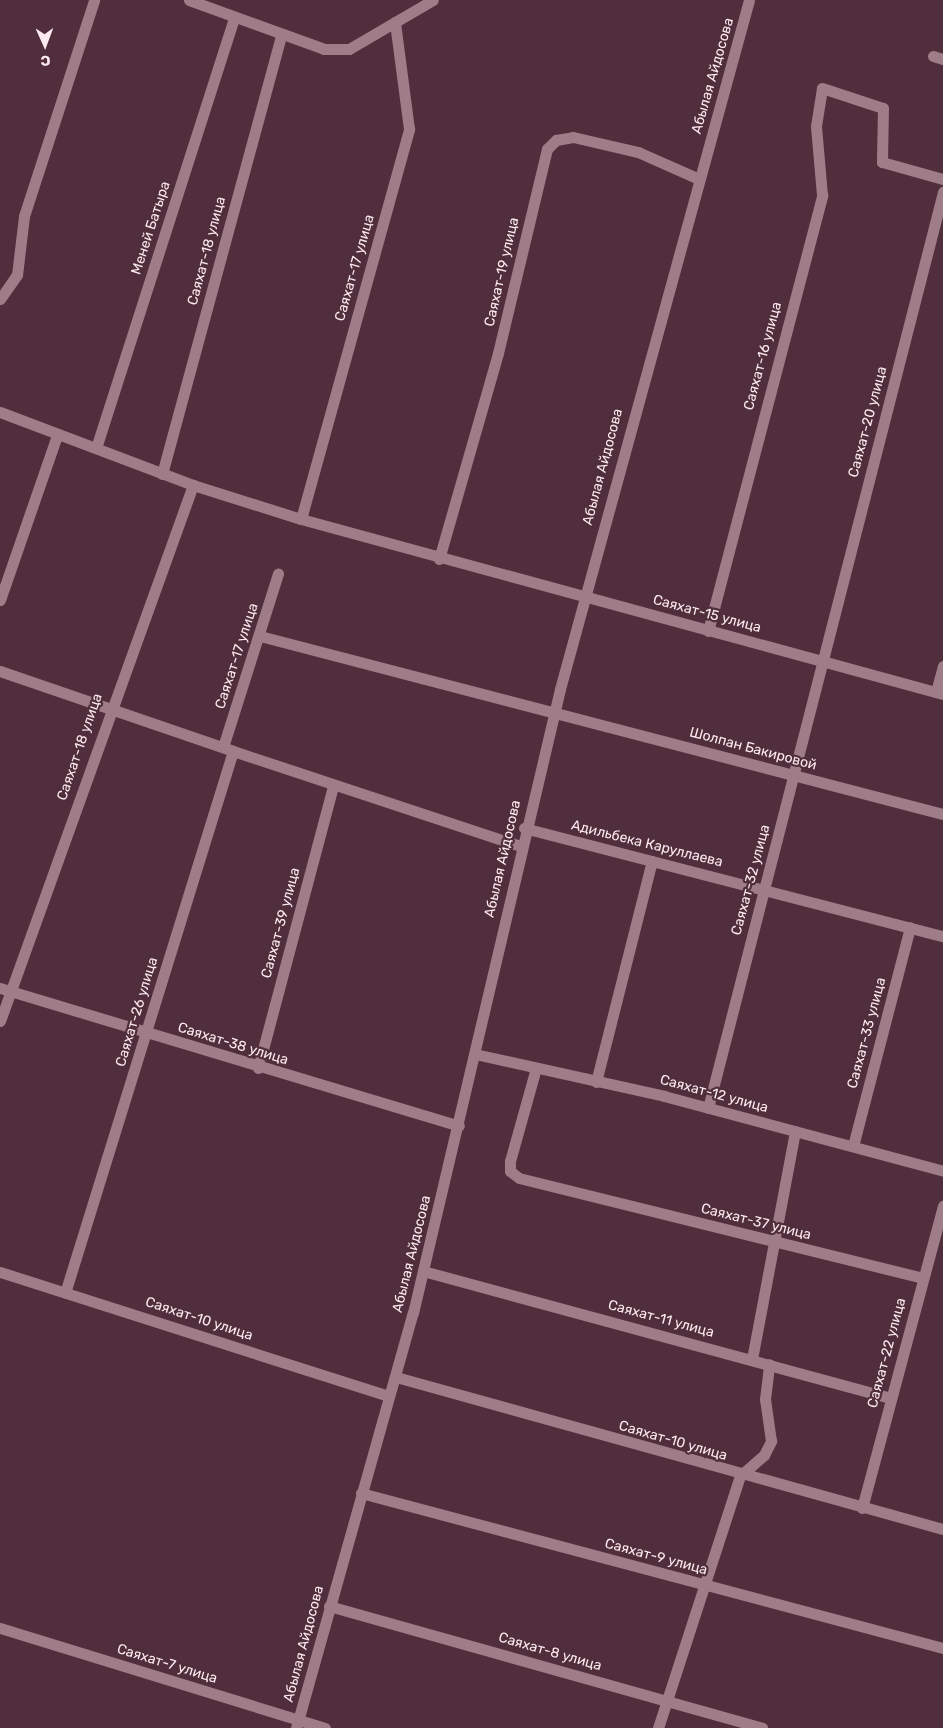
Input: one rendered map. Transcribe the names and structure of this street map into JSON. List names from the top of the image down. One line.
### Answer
{"streets":{"street":["Абылая Айдосова","Меней Батыра","Саяхат-18 улица","Саяхат-17 улица","Саяхат-19 улица","Саяхат-16 улица","Саяхат-20 улица","Саяхат-15 улица","Шолпан Бакировой","Адильбека Каруллаева","Саяхат-32 улица","Саяхат-39 улица","Саяхат-26 улица","Саяхат-33 улица","Саяхат-38 улица","Саяхат-12 улица","Саяхат-37 улица","Саяхат-10 улица","Саяхат-11 улица","Саяхат-22 улица","Саяхат-9 улица","Саяхат-8 улица","Саяхат-7 улица"]},"crossings":[["Абылая Айдосова","Саяхат-19 улица"],["Абылая Айдосова","Саяхат-15 улица"],["Абылая Айдосова","Шолпан Бакировой"],["Абылая Айдосова","Адильбека Каруллаева"],["Абылая Айдосова","Саяхат-38 улица"],["Абылая Айдосова","Саяхат-12 улица"],["Абылая Айдосова","Саяхат-10 улица"],["Абылая Айдосова","Саяхат-11 улица"],["Абылая Айдосова","Саяхат-9 улица"],["Абылая Айдосова","Саяхат-8 улица"],["Абылая Айдосова","Саяхат-7 улица"],["Меней Батыра","Саяхат-15 улица"],["Саяхат-18 улица","Саяхат-15 улица"],["Саяхат-18 улица","Саяхат-38 улица"],["Саяхат-17 улица","Саяхат-15 улица"],["Саяхат-17 улица","Шолпан Бакировой"],["Саяхат-17 улица","Саяхат-26 улица"],["Саяхат-19 улица","Саяхат-15 улица"],["Саяхат-16 улица","Саяхат-15 улица"],["Саяхат-20 улица","Саяхат-15 улица"],["Саяхат-20 улица","Саяхат-32 улица"],["Саяхат-15 улица","Саяхат-32 улица"],["Шолпан Бакировой","Саяхат-32 улица"],["Адильбека Каруллаева","Саяхат-32 улица"],["Адильбека Каруллаева","Саяхат-33 улица"],["Саяхат-32 улица","Саяхат-12 улица"],["Саяхат-39 улица","Саяхат-38 улица"],["Саяхат-26 улица","Саяхат-38 улица"],["Саяхат-26 улица","Саяхат-10 улица"],["Саяхат-33 улица","Саяхат-12 улица"],["Саяхат-12 улица","Саяхат-37 улица"],["Саяхат-37 улица","Саяхат-22 улица"],["Саяхат-10 улица","Саяхат-22 улица"],["Саяхат-11 улица","Саяхат-22 улица"]],"north":"bottom"}
